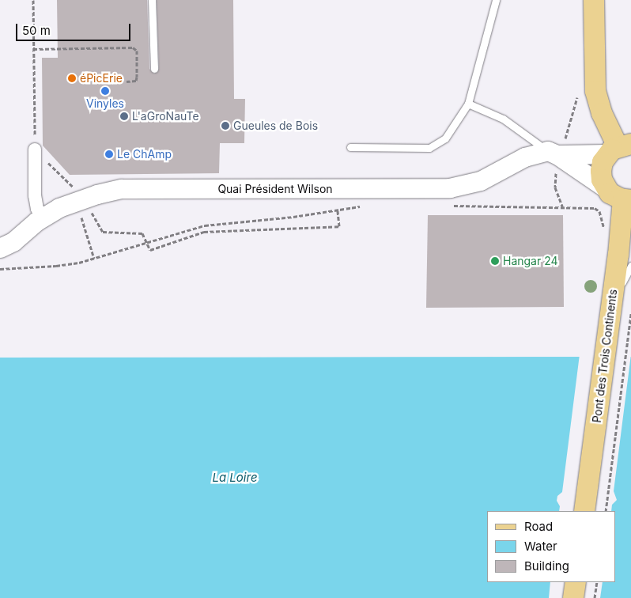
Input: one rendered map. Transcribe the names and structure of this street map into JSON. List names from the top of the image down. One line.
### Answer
{"streets":{"main road":["Quai Président Wilson","Pont des Trois Continents"]},"water":["La Loire"],"places":["éPicErie","Vinyles","L'aGroNauTe","Gueules de Bois","Le ChAmp","Hangar 24"],"legend":["Road","Water","Building"],"scale_bar":"50 m"}
